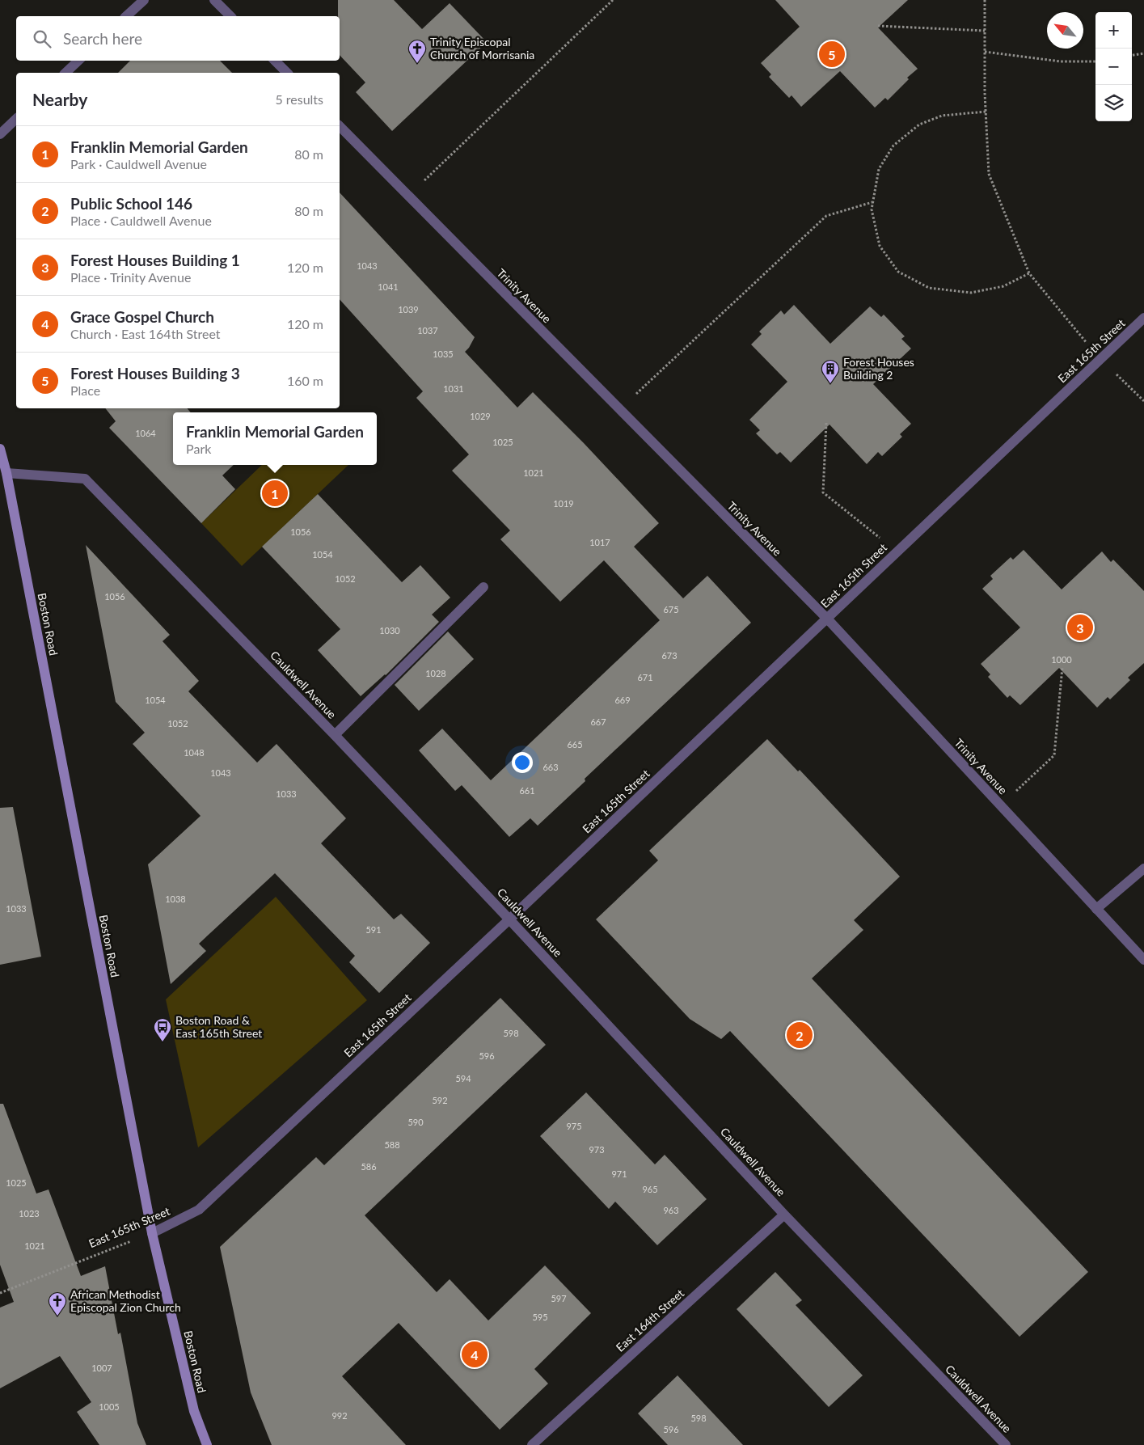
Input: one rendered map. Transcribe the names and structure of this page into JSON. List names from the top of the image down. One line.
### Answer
{"streets":{"main road":["Boston Road"],"street":["Trinity Avenue","East 165th Street","Cauldwell Avenue","East 164th Street"]},"crossings":[["Trinity Avenue","East 165th Street"],["East 165th Street","Boston Road"],["East 165th Street","Cauldwell Avenue"],["Boston Road","Cauldwell Avenue"],["Cauldwell Avenue","East 164th Street"]],"places":{"church":["Trinity Episcopal Church of Morrisania","African Methodist Episcopal Zion Church"],"building":["Forest Houses Building 2"],"bus stop":["Boston Road & East 165th Street"]},"house_numbers":["1043","1041","1039","1037","1035","1031","1029","1064","1025","1021","1019","1056","1017","1054","1052","1056","675","1030","673","1000","1028","671","1054","669","667","1052","665","1048","663","1043","661","1033","1038","1033","591","598","596","594","592","590","975","588","973","586","971","1025","965","963","1023","1021","597","595","1007","1005","992","598","596"],"north":"top left","page":{"map_buttons":["+","−"],"search":"Search here","pins":["5","1","3","2","4"],"heading":["Nearby","5 results"],"list":[{"mark":"1","name":"Franklin Memorial Garden","note":"Park · Cauldwell Avenue","value":"80 m"},{"mark":"2","name":"Public School 146","note":"Place · Cauldwell Avenue","value":"80 m"},{"mark":"3","name":"Forest Houses Building 1","note":"Place · Trinity Avenue","value":"120 m"},{"mark":"4","name":"Grace Gospel Church","note":"Church · East 164th Street","value":"120 m"},{"mark":"5","name":"Forest Houses Building 3","note":"Place","value":"160 m"}],"popup":["Franklin Memorial Garden","Park"]}}
